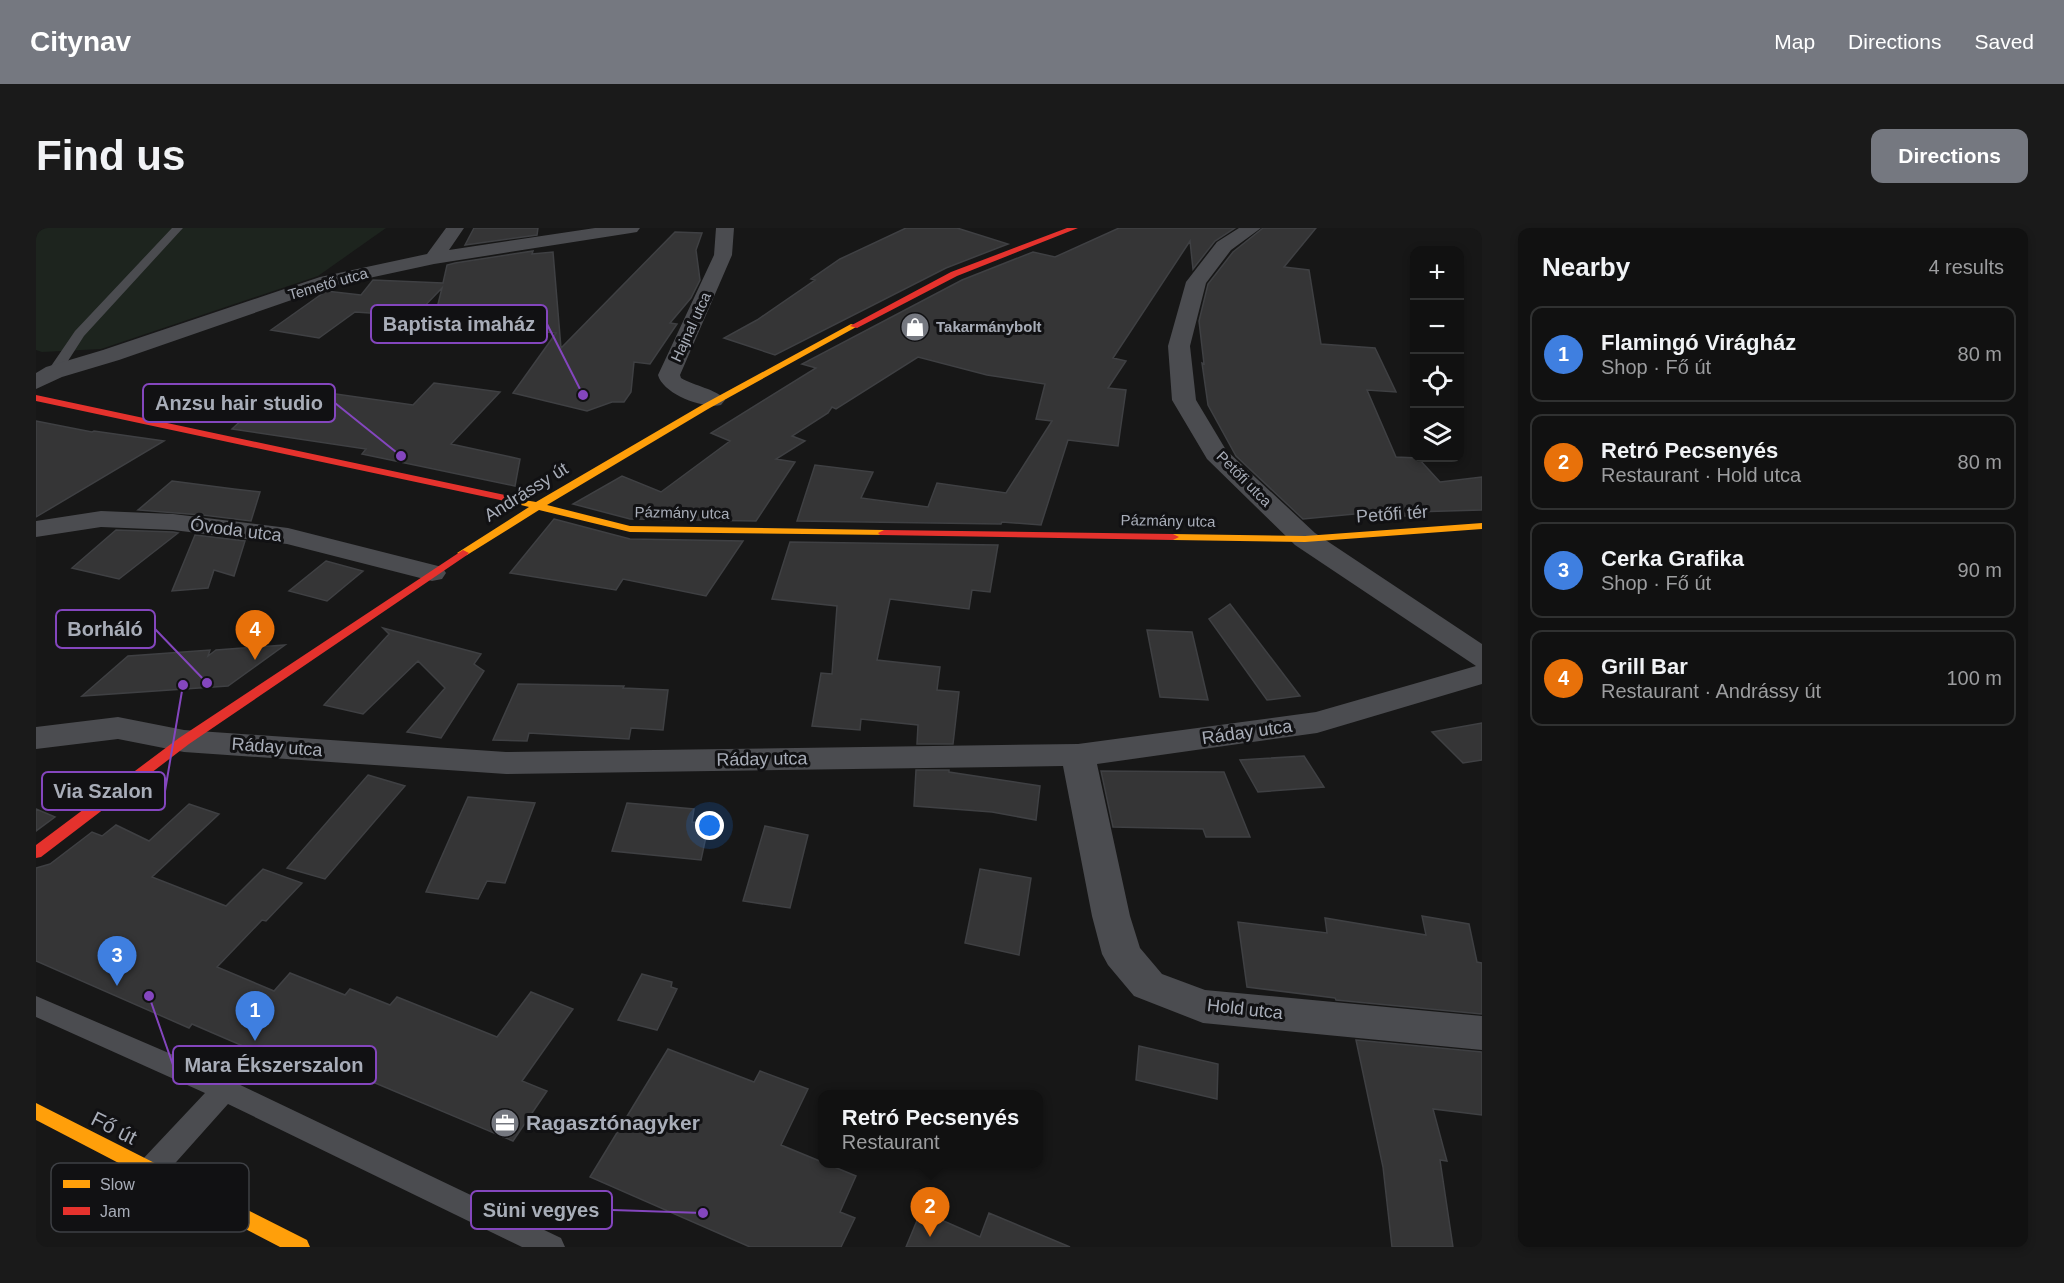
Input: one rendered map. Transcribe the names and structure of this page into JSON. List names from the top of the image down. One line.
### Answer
{"streets":{"main road":["Andrássy út","Pázmány utca","Petőfi tér","Fő út"],"street":["Temető utca","Hajnal utca","Petőfi utca","Óvoda utca","Ráday utca","Hold utca"]},"crossings":[["Hajnal utca","Andrássy út"],["Petőfi utca","Pázmány utca"],["Petőfi utca","Petőfi tér"],["Andrássy út","Pázmány utca"],["Andrássy út","Óvoda utca"],["Andrássy út","Ráday utca"],["Pázmány utca","Petőfi tér"],["Ráday utca","Hold utca"]],"places":{"shop":["Takarmánybolt"],"other":["Baptista imaház","Anzsu hair studio","Borháló","Via Szalon","Mara Ékszerszalon","Süni vegyes"],"office":["Ragasztónagyker"]},"legend":["Slow","Jam"],"page":{"header":"Citynav","nav":["Map","Directions","Saved"],"buttons":"Directions","title":"Find us","heading":["Nearby","4 results"],"map_buttons":["+","−"],"list":[{"mark":"1","name":"Flamingó Virágház","note":"Shop · Fő út","value":"80 m"},{"mark":"2","name":"Retró Pecsenyés","note":"Restaurant · Hold utca","value":"80 m"},{"mark":"3","name":"Cerka Grafika","note":"Shop · Fő út","value":"90 m"},{"mark":"4","name":"Grill Bar","note":"Restaurant · Andrássy út","value":"100 m"}],"pins":["4","3","1","2"],"popup":["Retró Pecsenyés","Restaurant"]}}
